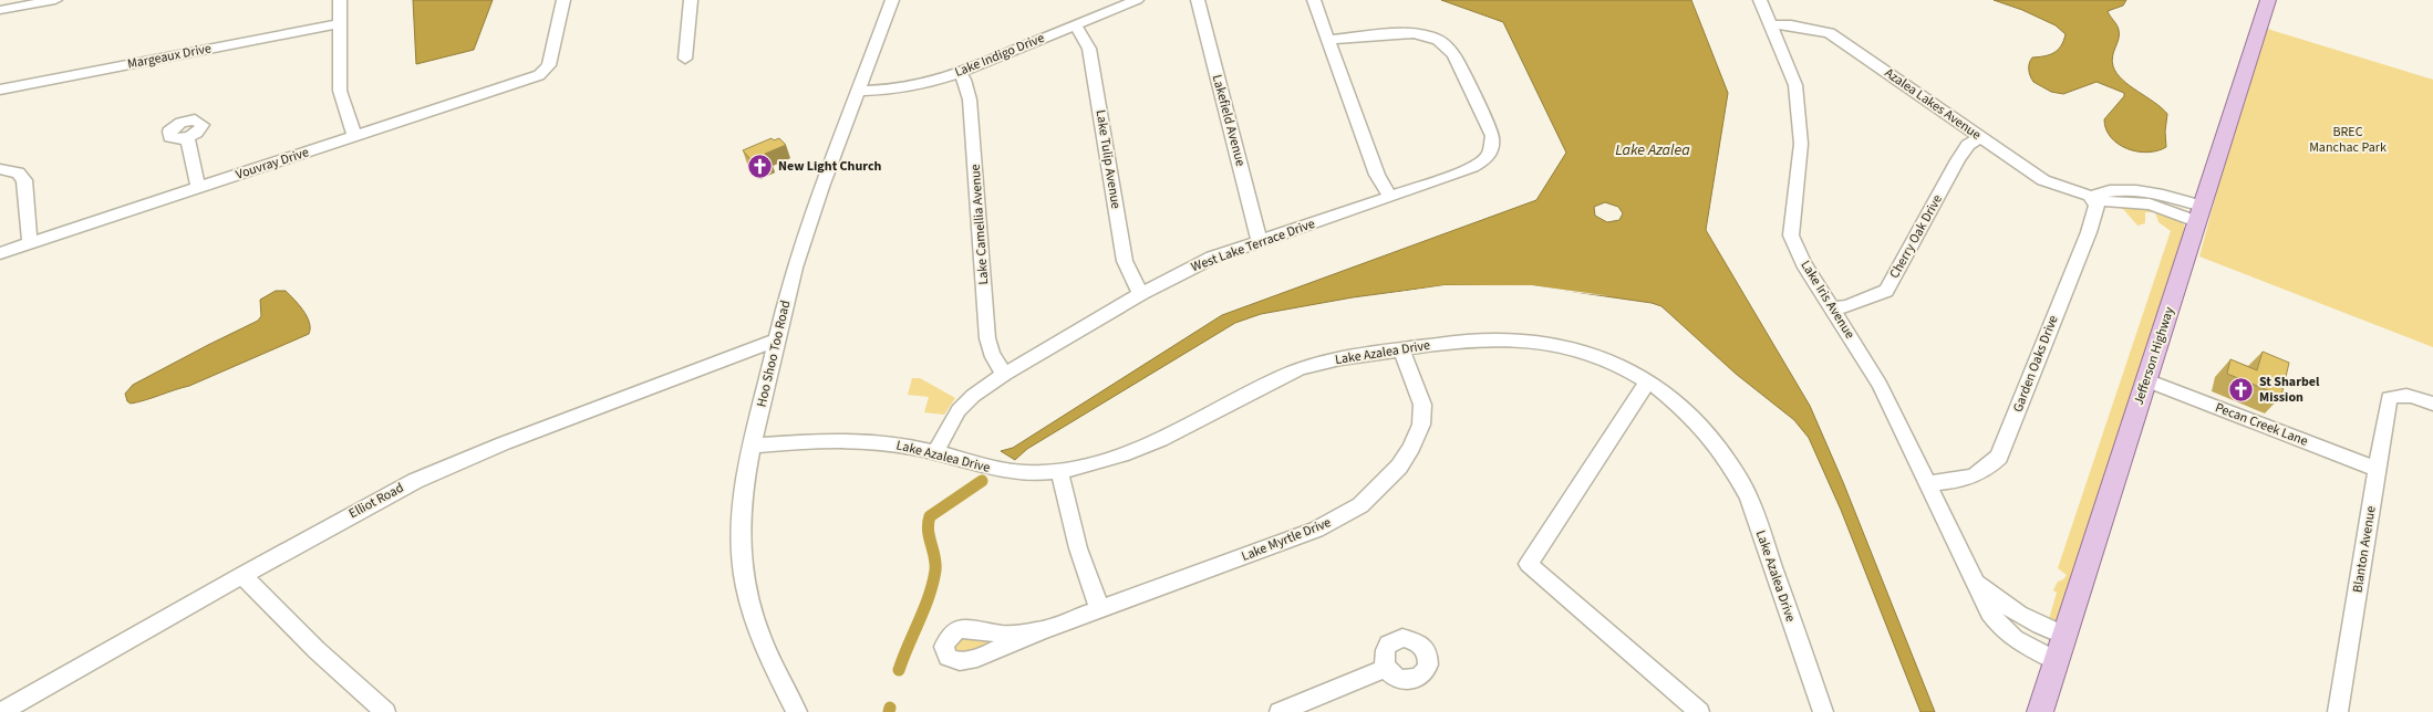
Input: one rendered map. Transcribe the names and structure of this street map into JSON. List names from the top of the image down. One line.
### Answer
{"streets":{"main road":["Jefferson Highway"],"street":["Lake Indigo Drive","Margeaux Drive","Azalea Lakes Avenue","Lakefield Avenue","Lake Tulip Avenue","Vouvray Drive","Lake Camellia Avenue","Cherry Oak Drive","West Lake Terrace Drive","Lake Iris Avenue","Lake Azalea Drive","Hoo Shoo Too Road","Garden Oaks Drive","Pecan Creek Lane","Elliot Road","Lake Myrtle Drive","Blanton Avenue"]},"crossings":[["Lake Indigo Drive","Lake Tulip Avenue"],["Lake Indigo Drive","Lake Camellia Avenue"],["Lake Indigo Drive","Hoo Shoo Too Road"],["Azalea Lakes Avenue","Cherry Oak Drive"],["Azalea Lakes Avenue","Lake Iris Avenue"],["Azalea Lakes Avenue","Jefferson Highway"],["Azalea Lakes Avenue","Garden Oaks Drive"],["Lakefield Avenue","West Lake Terrace Drive"],["Lake Tulip Avenue","West Lake Terrace Drive"],["Lake Camellia Avenue","West Lake Terrace Drive"],["Cherry Oak Drive","Lake Iris Avenue"],["West Lake Terrace Drive","Lake Azalea Drive"],["Lake Iris Avenue","Jefferson Highway"],["Lake Iris Avenue","Garden Oaks Drive"],["Lake Azalea Drive","Hoo Shoo Too Road"],["Lake Azalea Drive","Lake Myrtle Drive"],["Hoo Shoo Too Road","Elliot Road"],["Jefferson Highway","Pecan Creek Lane"],["Pecan Creek Lane","Blanton Avenue"]],"water":["Lake Azalea"],"parks":["BREC Manchac Park"],"places":{"church":["New Light Church","St Sharbel Mission"]}}
